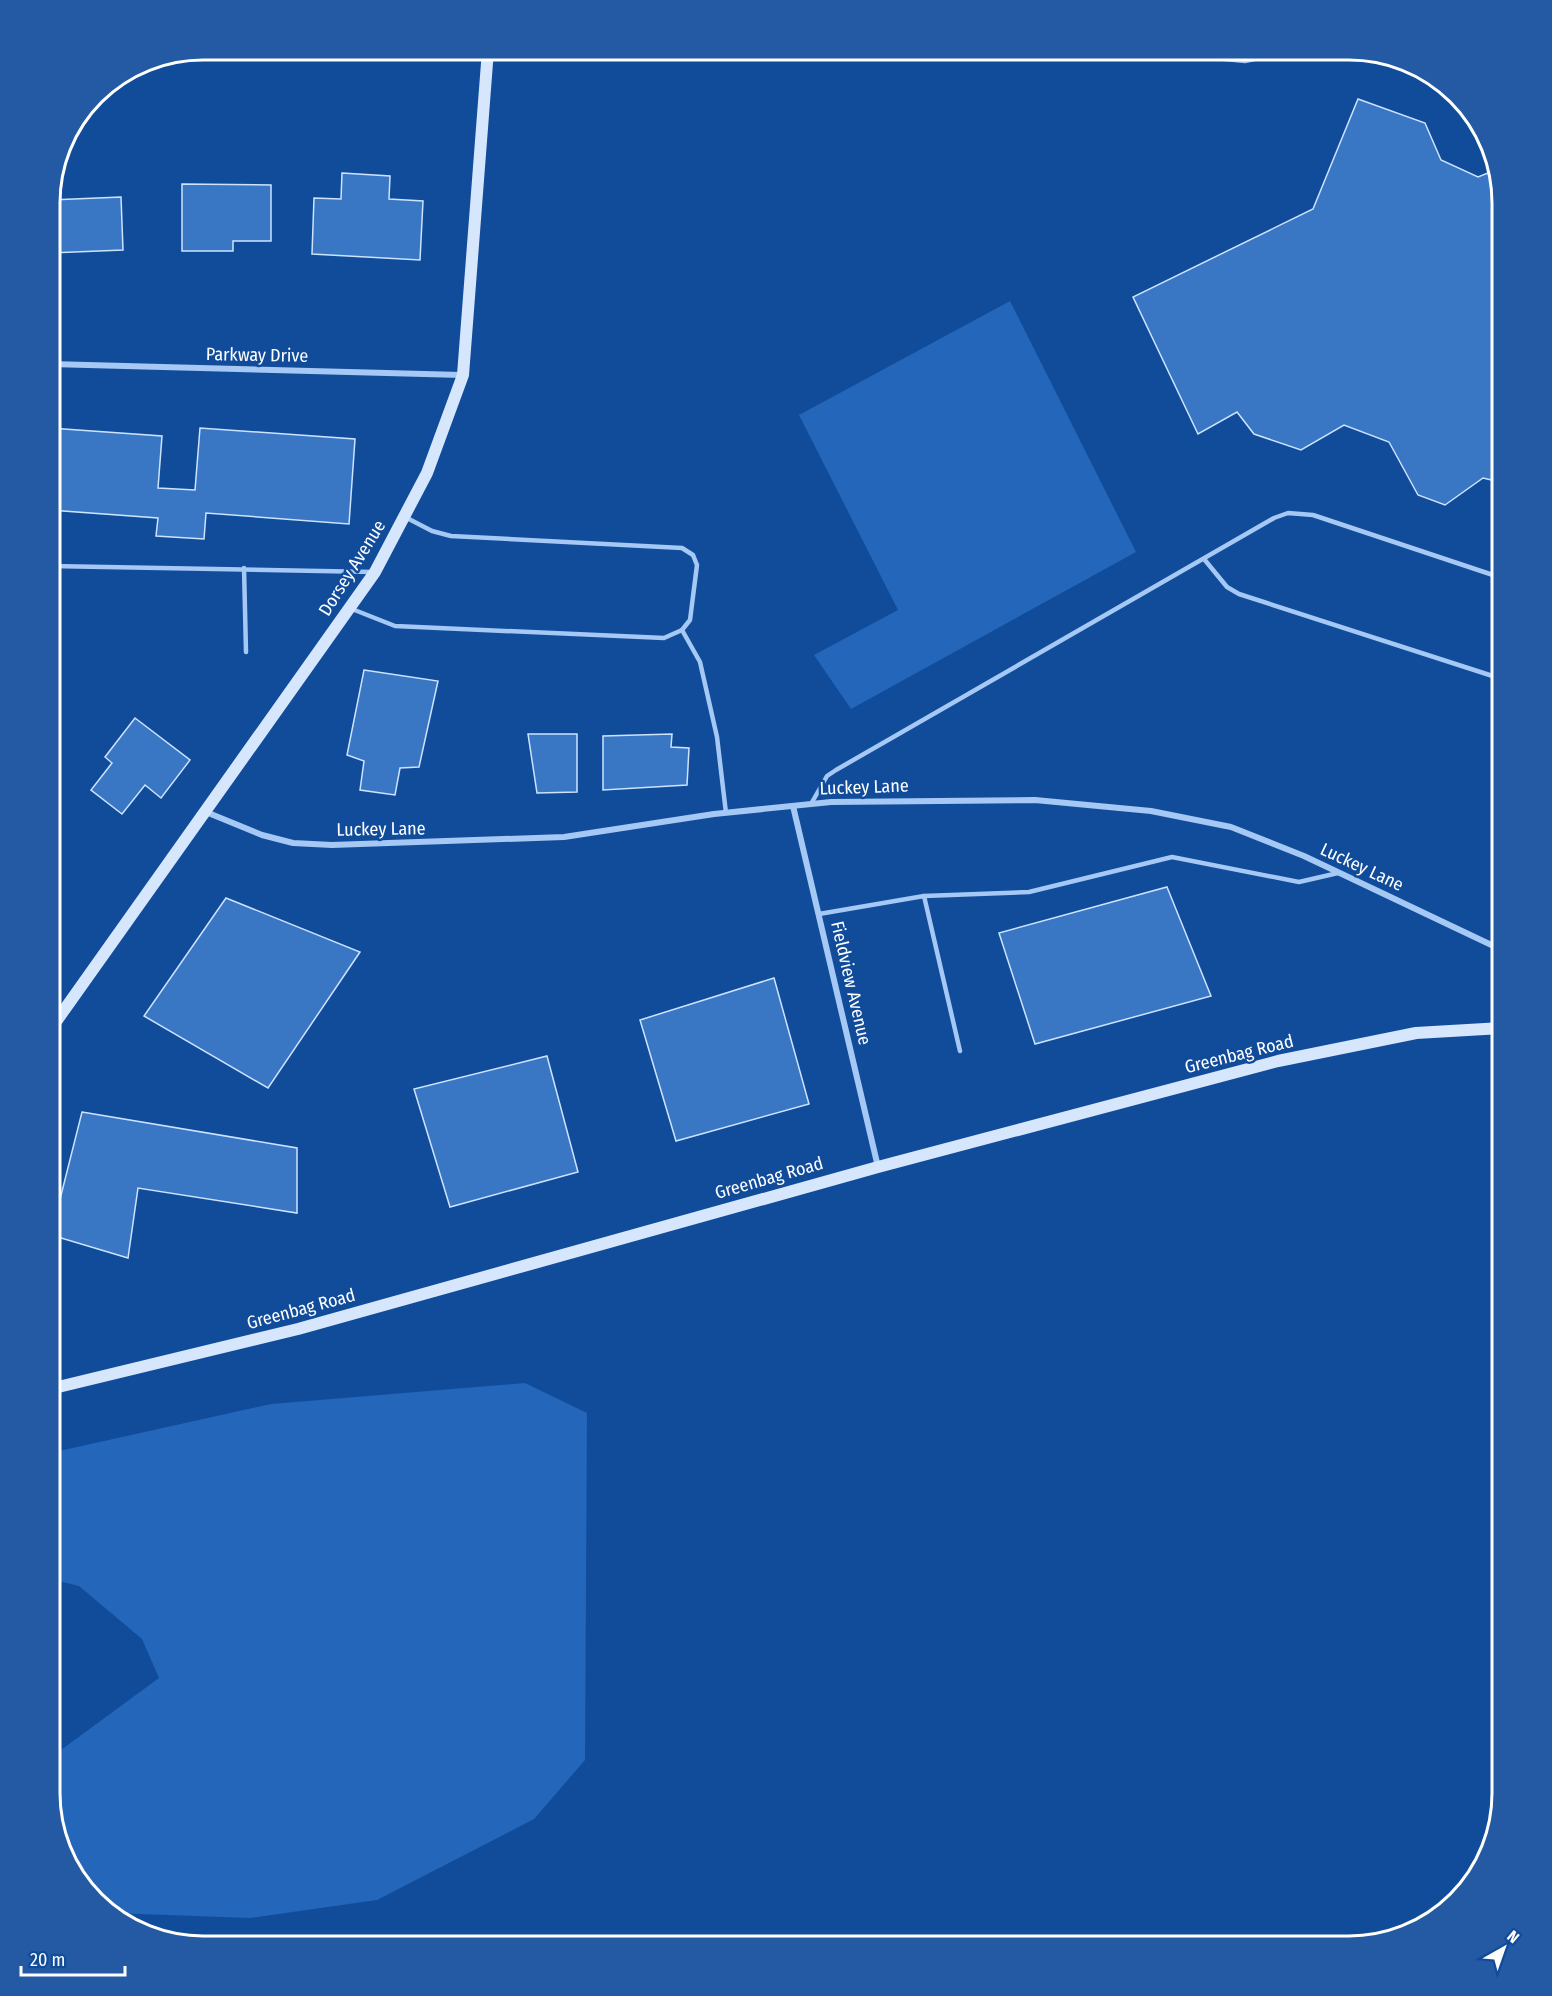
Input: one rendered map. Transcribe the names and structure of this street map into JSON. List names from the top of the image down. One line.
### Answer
{"streets":{"main road":["Dorsey Avenue","Greenbag Road"],"street":["Parkway Drive","Luckey Lane","Fieldview Avenue"]},"crossings":[["Parkway Drive","Dorsey Avenue"],["Dorsey Avenue","Luckey Lane"],["Luckey Lane","Fieldview Avenue"],["Fieldview Avenue","Greenbag Road"]],"scale_bar":"20 m","north":"top right"}
